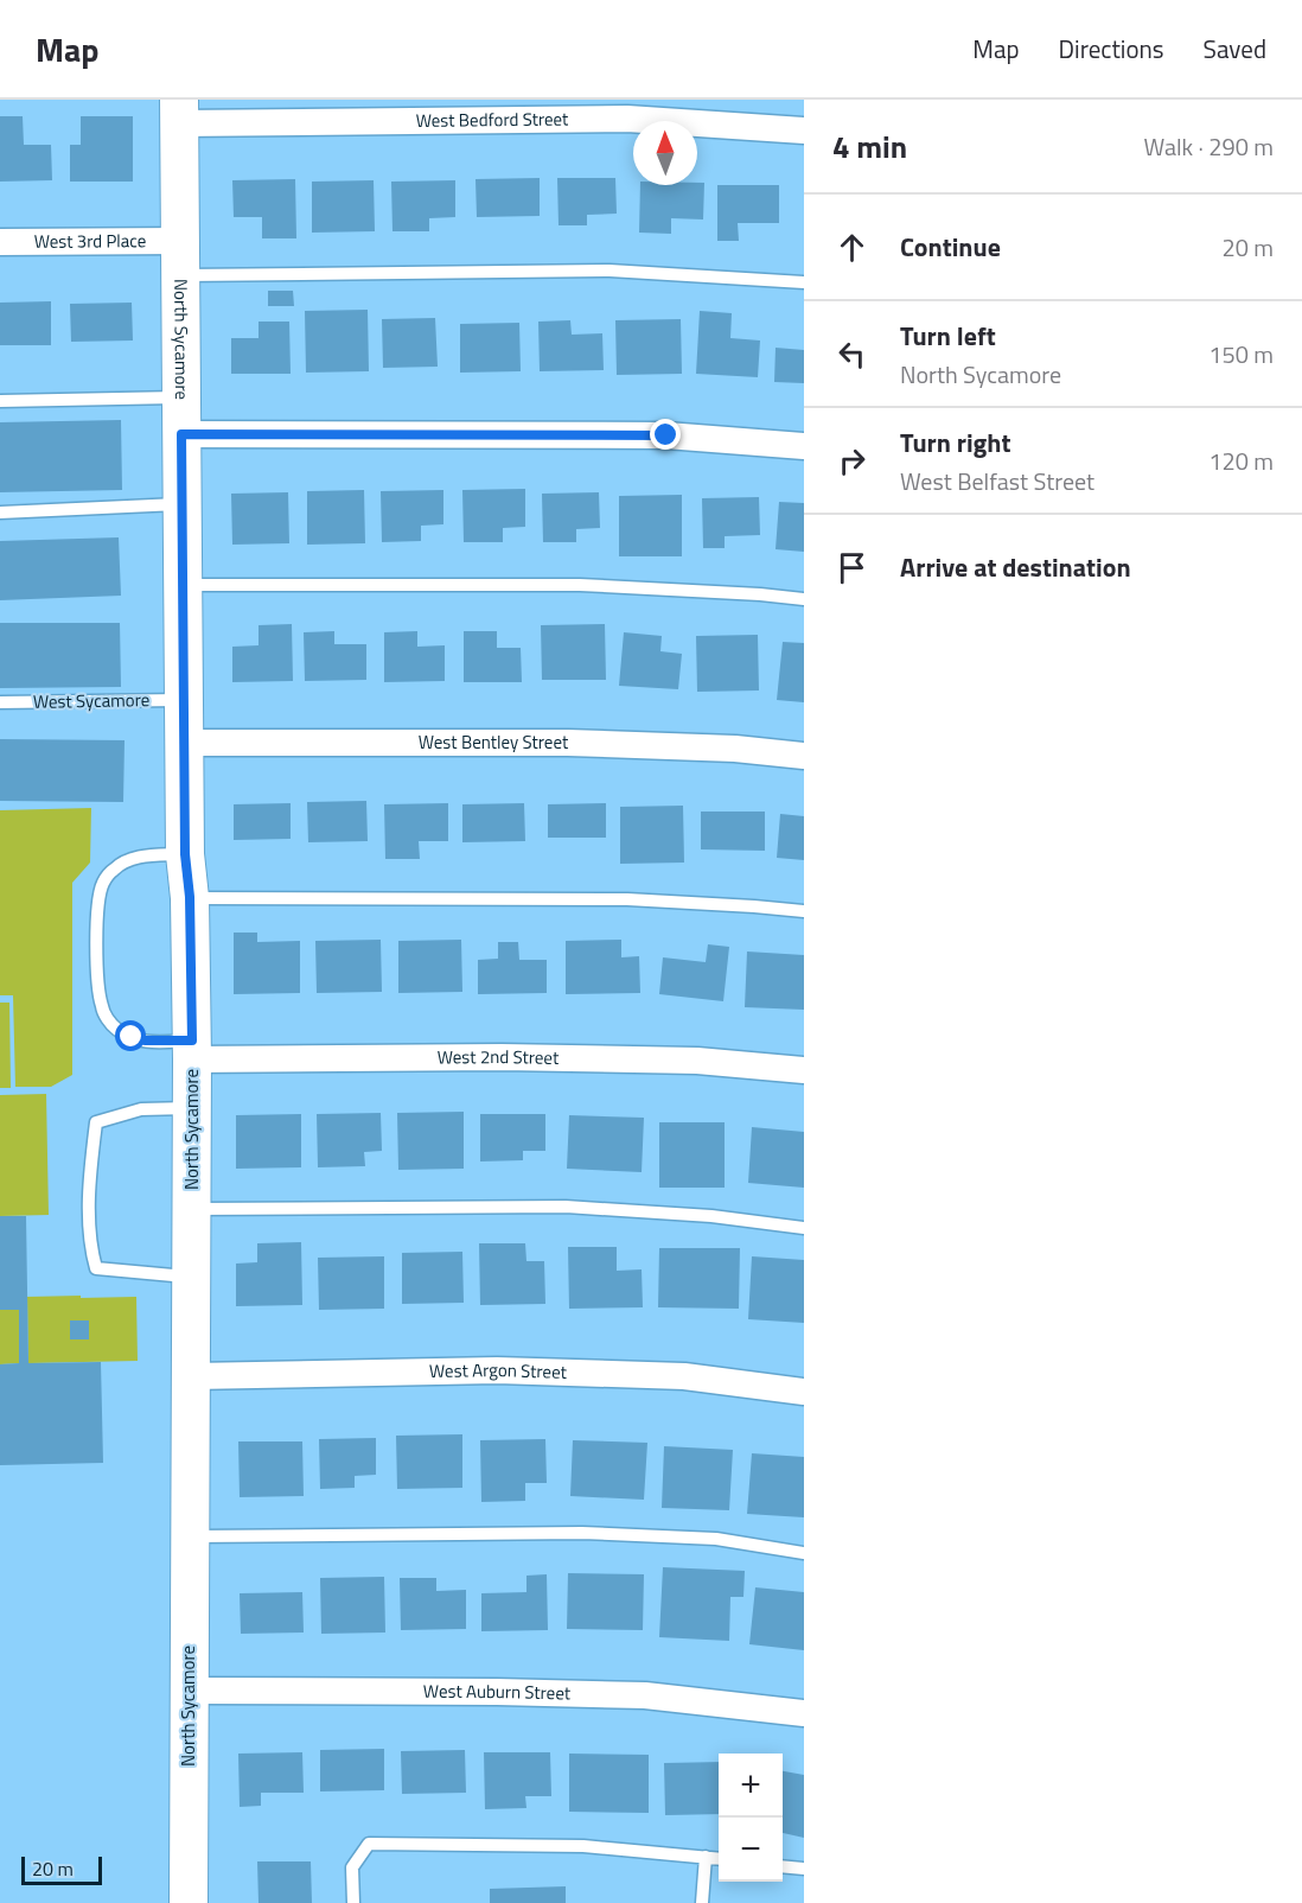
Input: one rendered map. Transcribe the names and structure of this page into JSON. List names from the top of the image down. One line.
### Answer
{"streets":{"street":["West Bedford Street","West 3rd Place","North Sycamore","West Bentley Street","West 2nd Street","West Argon Street","West Auburn Street"],"lane":["West Sycamore"]},"crossings":[["West Bedford Street","North Sycamore"],["West 3rd Place","North Sycamore"],["North Sycamore","West Sycamore"],["North Sycamore","West Bentley Street"],["North Sycamore","West 2nd Street"],["North Sycamore","West Argon Street"],["North Sycamore","West Auburn Street"]],"scale_bar":"20 m","north":"top","page":{"header":"Map","nav":["Map","Directions","Saved"],"heading":["4 min","Walk · 290 m"],"list":[["Continue","20 m"],["Turn left","North Sycamore","150 m"],["Turn right","West Belfast Street","120 m"],"Arrive at destination"],"map_buttons":["+","−"],"scale":"20 m"}}
